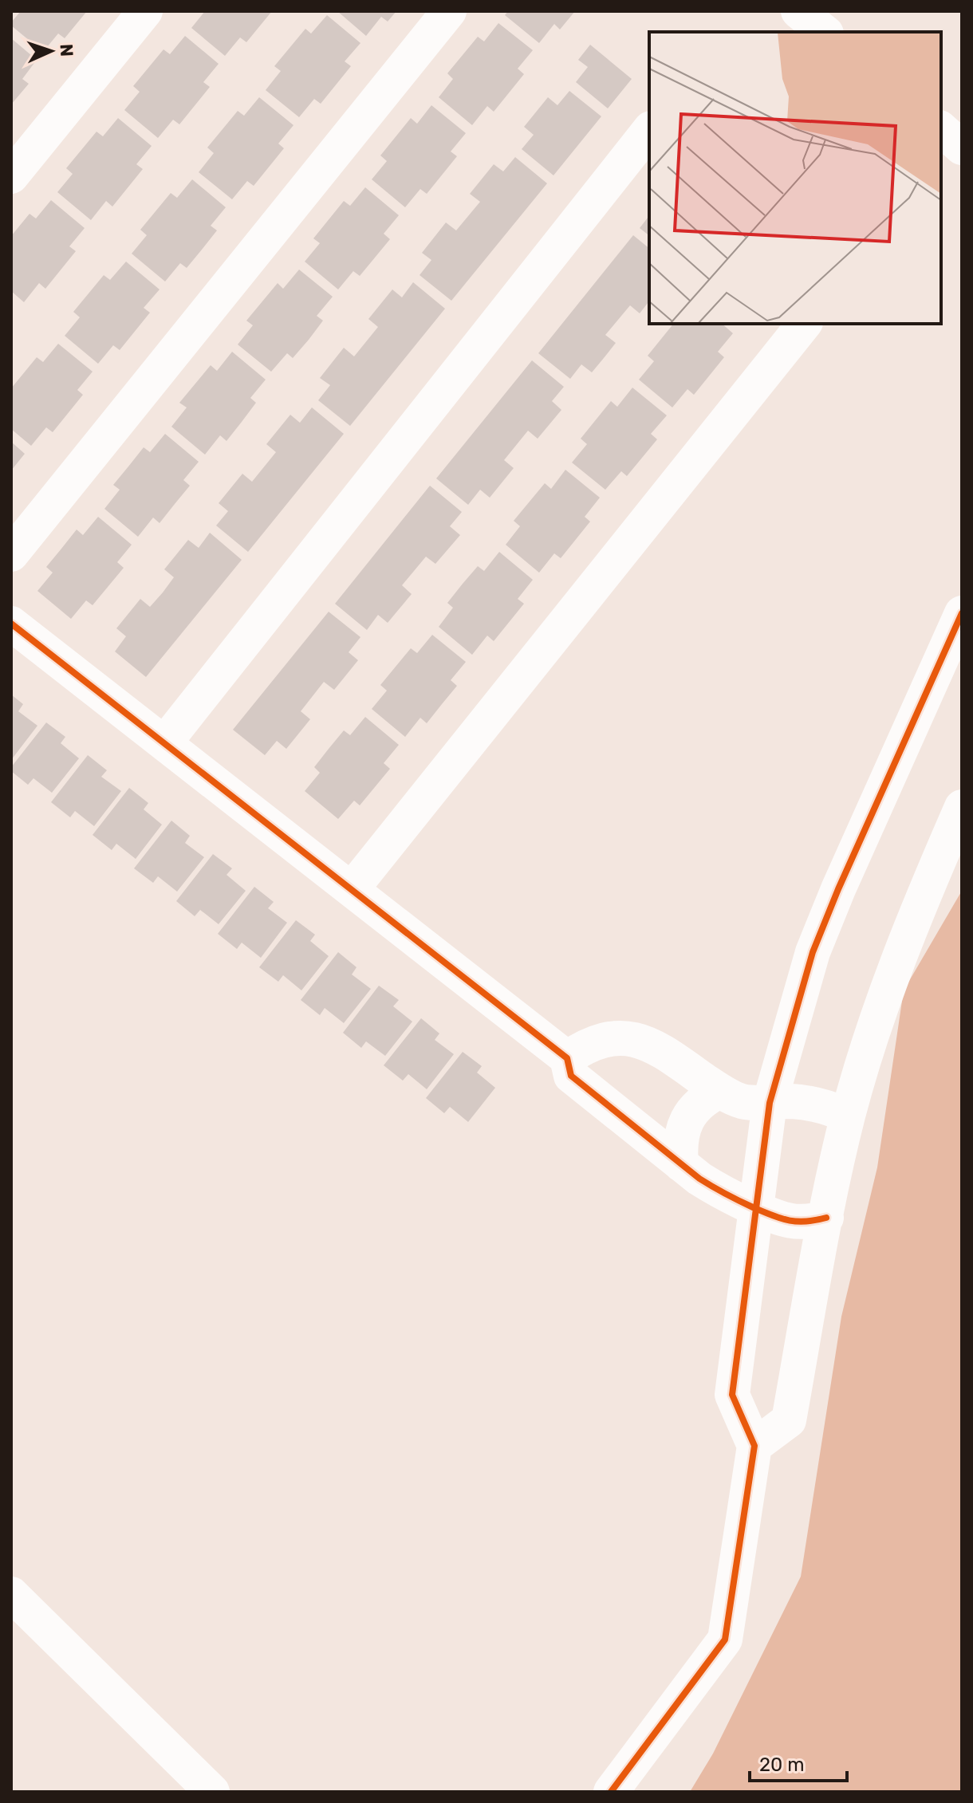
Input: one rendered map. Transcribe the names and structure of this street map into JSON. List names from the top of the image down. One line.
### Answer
{"scale_bar":"20 m","north":"right"}
